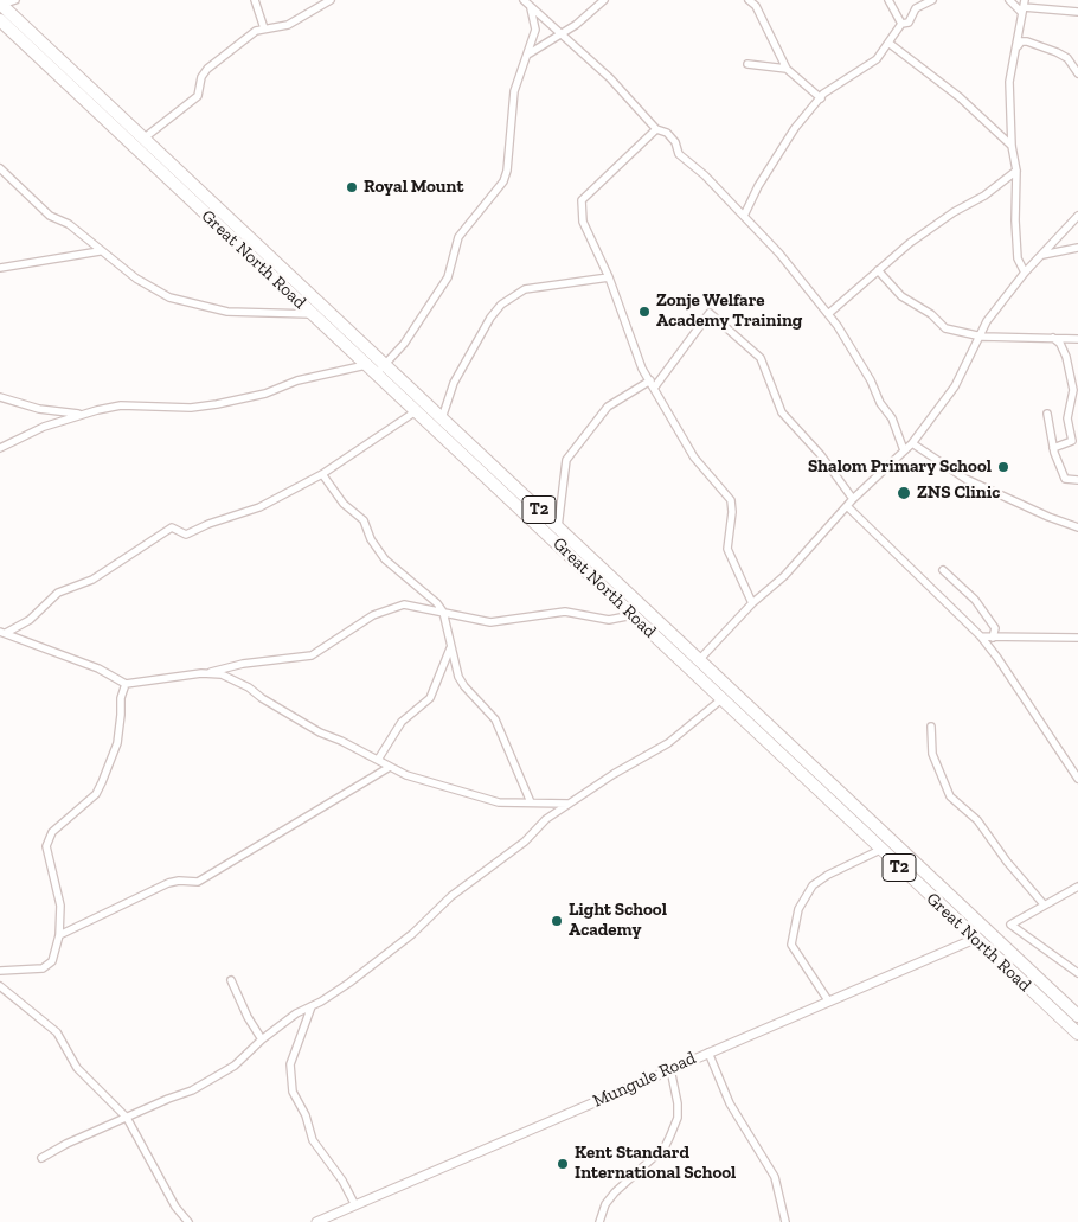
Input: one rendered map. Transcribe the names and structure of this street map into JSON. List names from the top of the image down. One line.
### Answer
{"streets":{"highway":["Great North Road","T2"],"street":["Mungule Road"]},"crossings":[["Great North Road","Mungule Road"]],"places":["Royal Mount","Zonje Welfare Academy Training","Shalom Primary School","ZNS Clinic","Light School Academy","Kent Standard International School"]}
